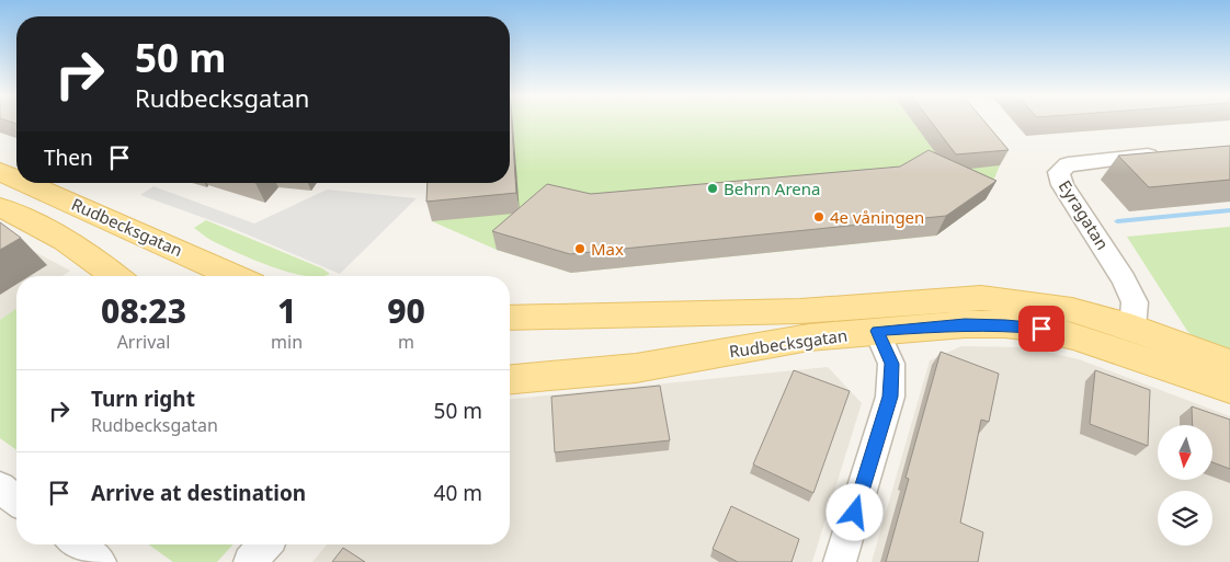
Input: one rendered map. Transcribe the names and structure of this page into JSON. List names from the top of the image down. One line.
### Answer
{"streets":{"main road":["Rudbecksgatan"],"street":["Eyragatan"]},"crossings":[["Eyragatan","Rudbecksgatan"]],"places":["Behrn Arena","4e våningen","Max"],"north":"bottom","page":{"turn":["50 m","Rudbecksgatan"],"then":"Then","eta":["08:23","Arrival","1","min","90","m"],"list":[{"name":"Turn right","note":"Rudbecksgatan","value":"50 m"},{"name":"Arrive at destination","value":"40 m"}]}}
